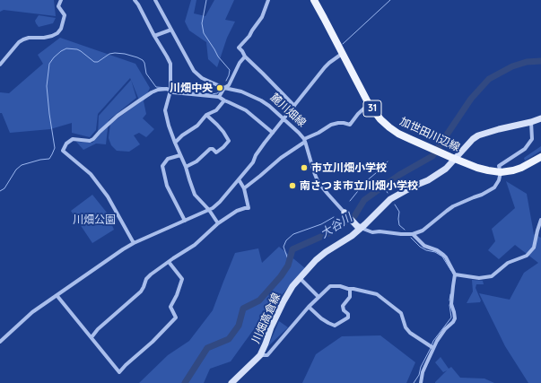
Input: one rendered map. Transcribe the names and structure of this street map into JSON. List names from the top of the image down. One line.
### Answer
{"streets":{"main road":["31","加世田川辺線"],"street":["麓川畑線","川畑高倉線"]},"crossings":[["麓川畑線","川畑高倉線"],["加世田川辺線","川畑高倉線"]],"water":["大谷川"],"parks":["川畑公園"],"places":["川畑中央","市立川畑小学校","南さつま市立川畑小学校"]}
